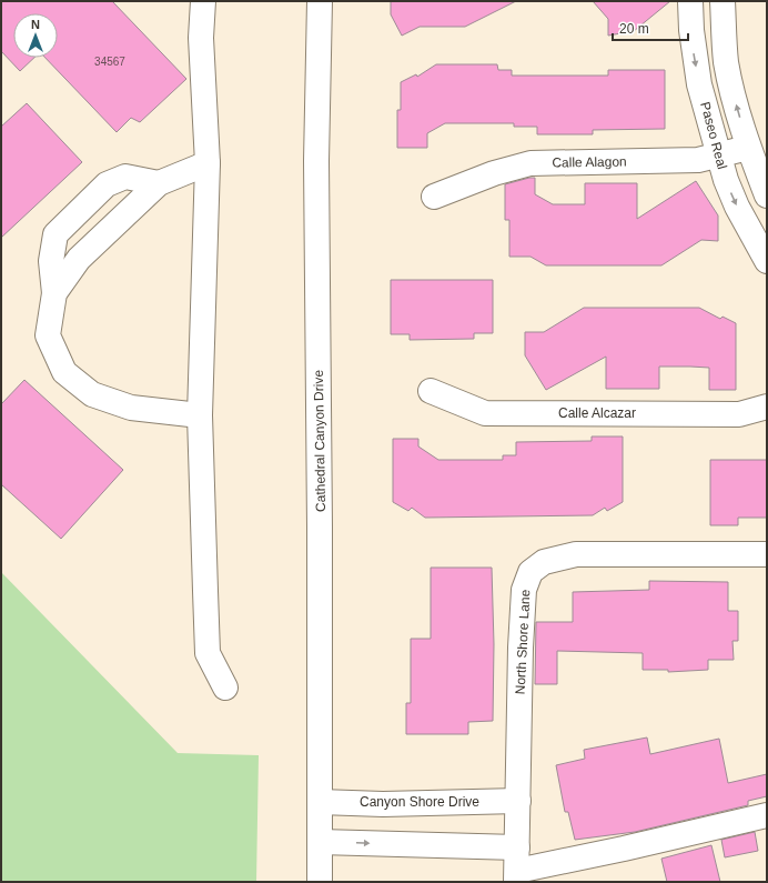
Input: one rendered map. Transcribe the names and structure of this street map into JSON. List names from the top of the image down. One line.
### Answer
{"streets":{"street":["Paseo Real","Calle Alagon","Calle Alcazar","Cathedral Canyon Drive","North Shore Lane","Canyon Shore Drive"]},"crossings":[["Paseo Real","Calle Alagon"],["Cathedral Canyon Drive","Canyon Shore Drive"],["North Shore Lane","Canyon Shore Drive"]],"house_numbers":["34567"],"scale_bar":"20 m","north":"top"}
